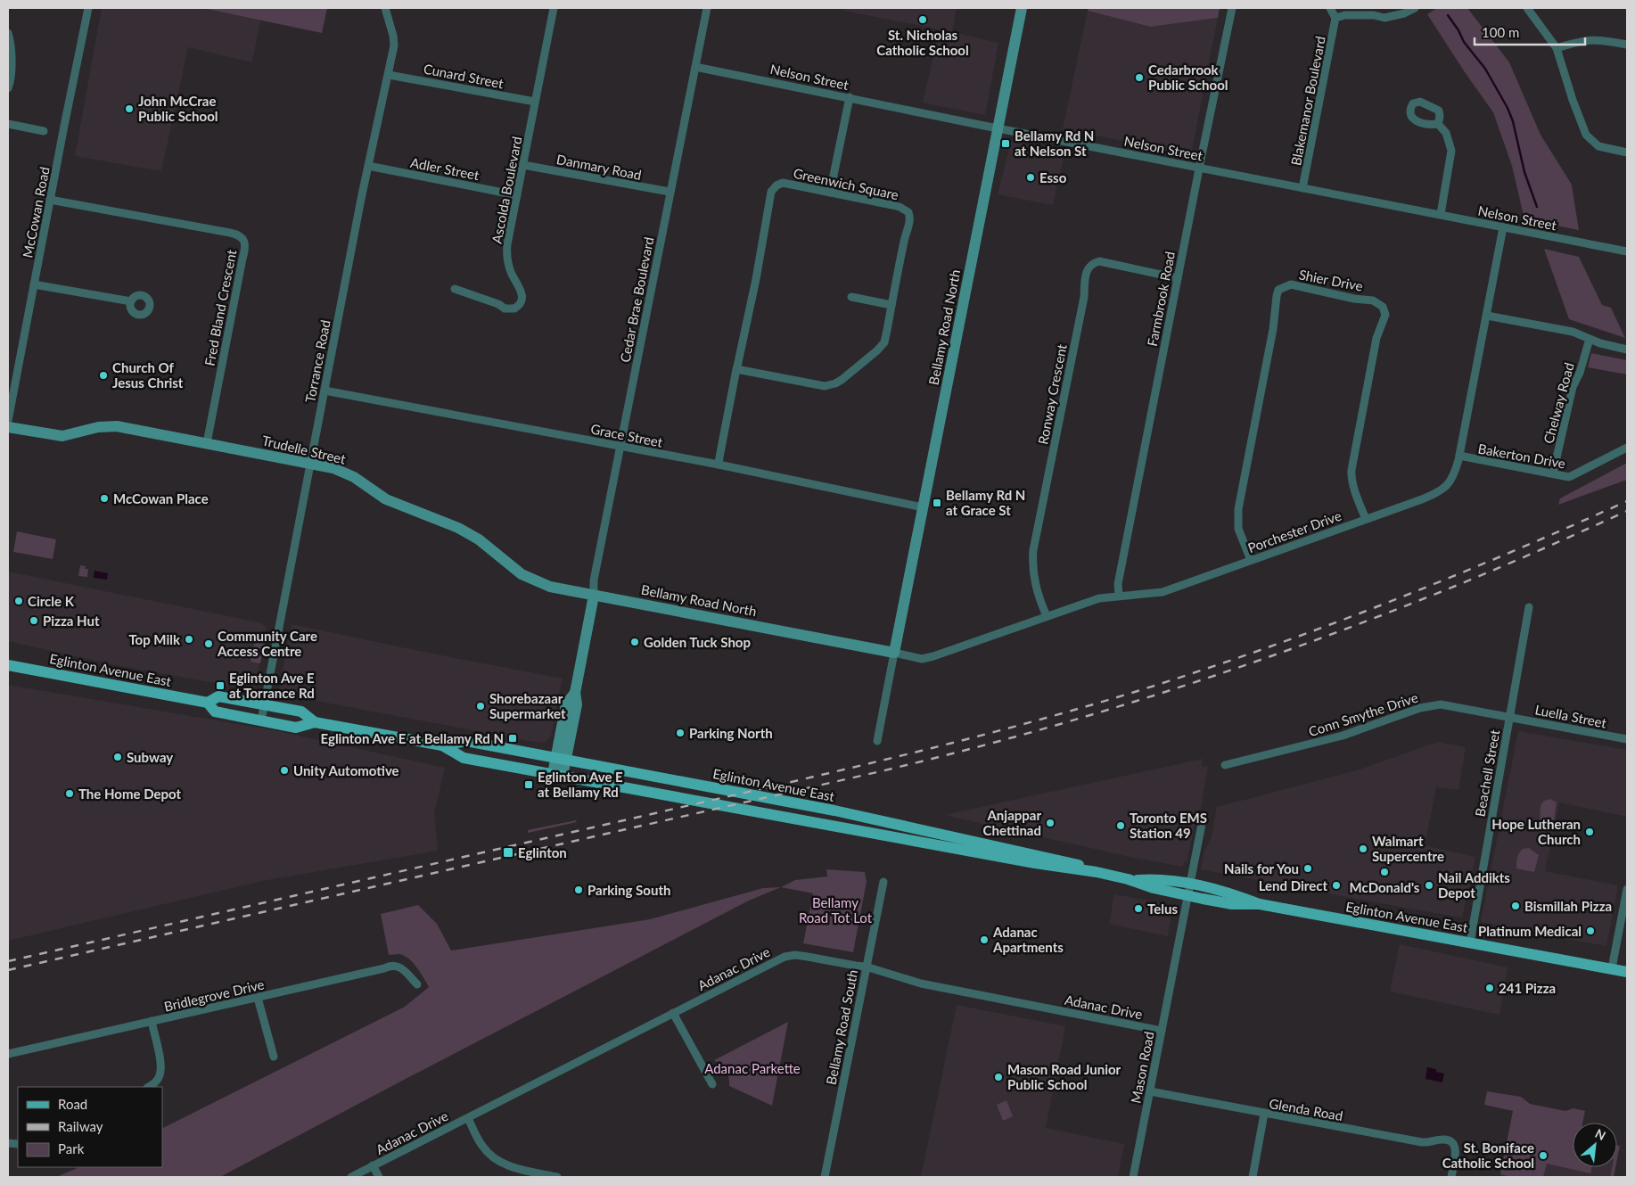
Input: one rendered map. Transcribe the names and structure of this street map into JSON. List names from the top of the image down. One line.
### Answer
{"streets":{"main road":["Eglinton Avenue East"],"street":["Cunard Street","Nelson Street","Blakemanor Boulevard","Danmary Road","Adler Street","Greenwich Square","Ascolda Boulevard","McCowan Road","Shier Drive","Farmbrook Road","Cedar Brae Boulevard","Fred Bland Crescent","Bellamy Road North","Torrance Road","Ronway Crescent","Chelway Road","Grace Street","Trudelle Street","Bakerton Drive","Porchester Drive","Conn Smythe Drive","Luella Street","Beachell Street","Adanac Drive","Bridlegrove Drive","Bellamy Road South","Mason Road","Glenda Road"]},"crossings":[["Cunard Street","Ascolda Boulevard"],["Cunard Street","Torrance Road"],["Nelson Street","Blakemanor Boulevard"],["Nelson Street","Farmbrook Road"],["Nelson Street","Cedar Brae Boulevard"],["Nelson Street","Bellamy Road North"],["Nelson Street","Porchester Drive"],["Danmary Road","Ascolda Boulevard"],["Danmary Road","Cedar Brae Boulevard"],["Adler Street","Ascolda Boulevard"],["Adler Street","Torrance Road"],["Greenwich Square","Grace Street"],["McCowan Road","Fred Bland Crescent"],["Shier Drive","Porchester Drive"],["Farmbrook Road","Ronway Crescent"],["Farmbrook Road","Porchester Drive"],["Cedar Brae Boulevard","Bellamy Road North"],["Cedar Brae Boulevard","Grace Street"],["Cedar Brae Boulevard","Trudelle Street"],["Fred Bland Crescent","Trudelle Street"],["Bellamy Road North","Grace Street"],["Bellamy Road North","Trudelle Street"],["Bellamy Road North","Porchester Drive"],["Torrance Road","Grace Street"],["Torrance Road","Trudelle Street"],["Torrance Road","Eglinton Avenue East"],["Ronway Crescent","Porchester Drive"],["Chelway Road","Bakerton Drive"],["Bakerton Drive","Porchester Drive"],["Eglinton Avenue East","Beachell Street"],["Eglinton Avenue East","Mason Road"],["Conn Smythe Drive","Luella Street"],["Conn Smythe Drive","Beachell Street"],["Luella Street","Beachell Street"],["Adanac Drive","Bellamy Road South"],["Adanac Drive","Mason Road"],["Mason Road","Glenda Road"]],"parks":["Bellamy Road Tot Lot","Adanac Parkette"],"places":{"other":["St. Nicholas Catholic School","Cedarbrook Public School","John McCrae Public School","Esso","Church Of Jesus Christ","McCowan Place","Circle K","Pizza Hut","Top Milk","Golden Tuck Shop","Community Care Access Centre","Shorebazaar Supermarket","Parking North","Subway","Unity Automotive","The Home Depot","Anjappar Chettinad","Toronto EMS Station 49","Hope Lutheran Church","Walmart Supercentre","Nails for You","McDonald's","Lend Direct","Nail Addikts Depot","Parking South","Bismillah Pizza","Telus","Platinum Medical","Adanac Apartments","241 Pizza","Mason Road Junior Public School","St. Boniface Catholic School"],"transit":["Bellamy Rd N at Nelson St","Bellamy Rd N at Grace St","Eglinton Ave E at Torrance Rd","Eglinton Ave E at Bellamy Rd N","Eglinton Ave E at Bellamy Rd","Eglinton"]},"legend":["Road","Railway","Park"],"scale_bar":"100 m","north":"top right"}
